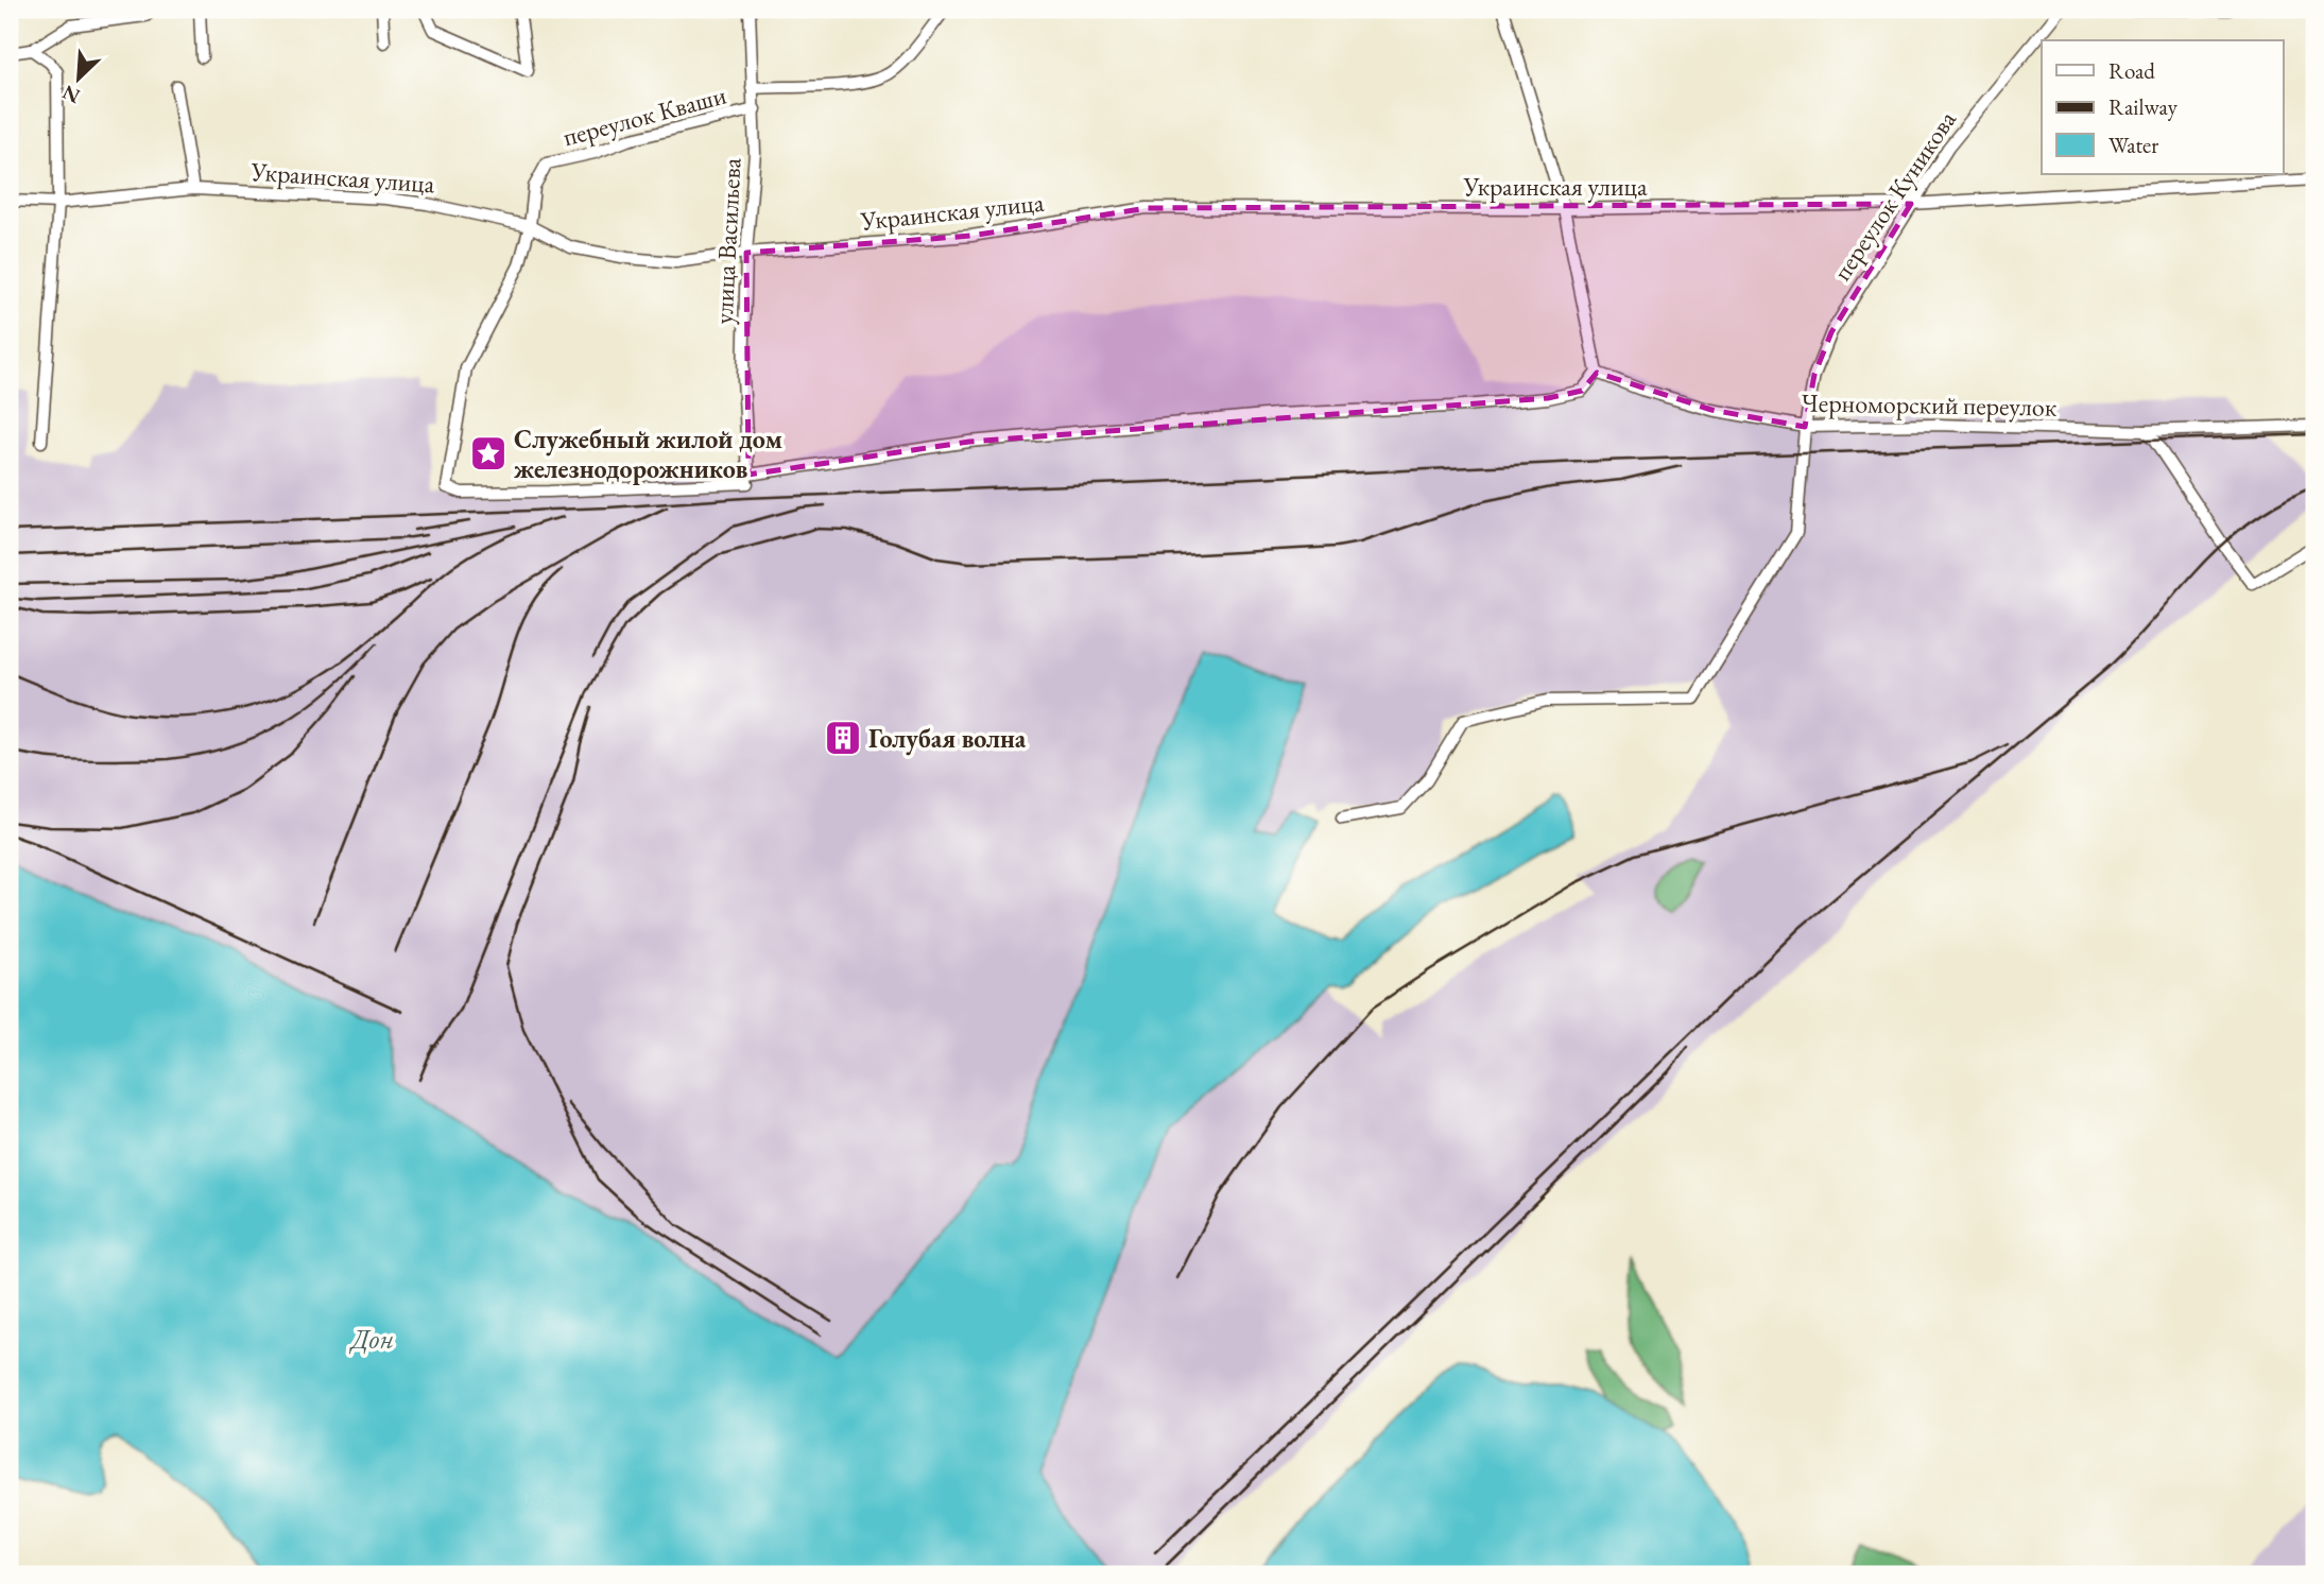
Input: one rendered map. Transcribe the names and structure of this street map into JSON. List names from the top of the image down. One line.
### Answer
{"streets":{"street":["переулок Кваши","Украинская улица","переулок Куникова","улица Васильева","Черноморский переулок"]},"crossings":[["переулок Кваши","Украинская улица"],["переулок Кваши","улица Васильева"],["Украинская улица","переулок Куникова"],["Украинская улица","улица Васильева"],["переулок Куникова","Черноморский переулок"]],"water":["Дон"],"places":{"place":["Служебный жилой дом железнодорожников"],"building":["Голубая волна"]},"legend":["Road","Railway","Water"],"north":"bottom left"}
